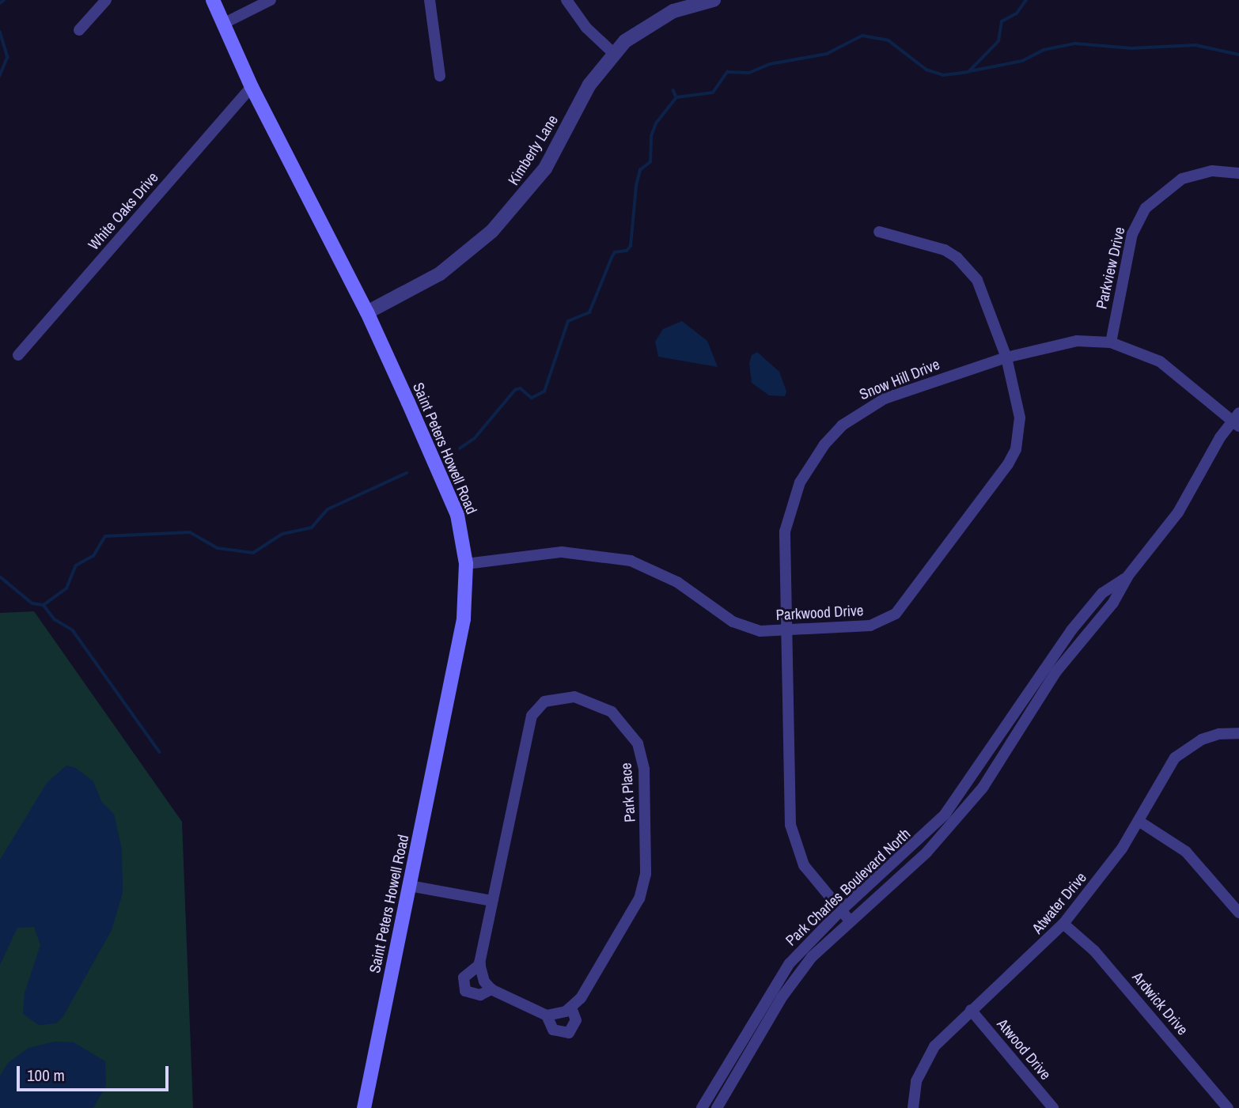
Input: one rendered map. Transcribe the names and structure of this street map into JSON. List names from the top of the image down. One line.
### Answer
{"streets":{"main road":["Saint Peters Howell Road"],"street":["Kimberly Lane","White Oaks Drive","Parkview Drive","Snow Hill Drive","Parkwood Drive","Park Place","Park Charles Boulevard North","Atwater Drive","Ardwick Drive","Atwood Drive"]},"crossings":[["Kimberly Lane","Saint Peters Howell Road"],["White Oaks Drive","Saint Peters Howell Road"],["Parkview Drive","Snow Hill Drive"],["Snow Hill Drive","Parkwood Drive"],["Snow Hill Drive","Park Charles Boulevard North"],["Saint Peters Howell Road","Parkwood Drive"],["Atwater Drive","Ardwick Drive"],["Atwater Drive","Atwood Drive"]],"scale_bar":"100 m"}
